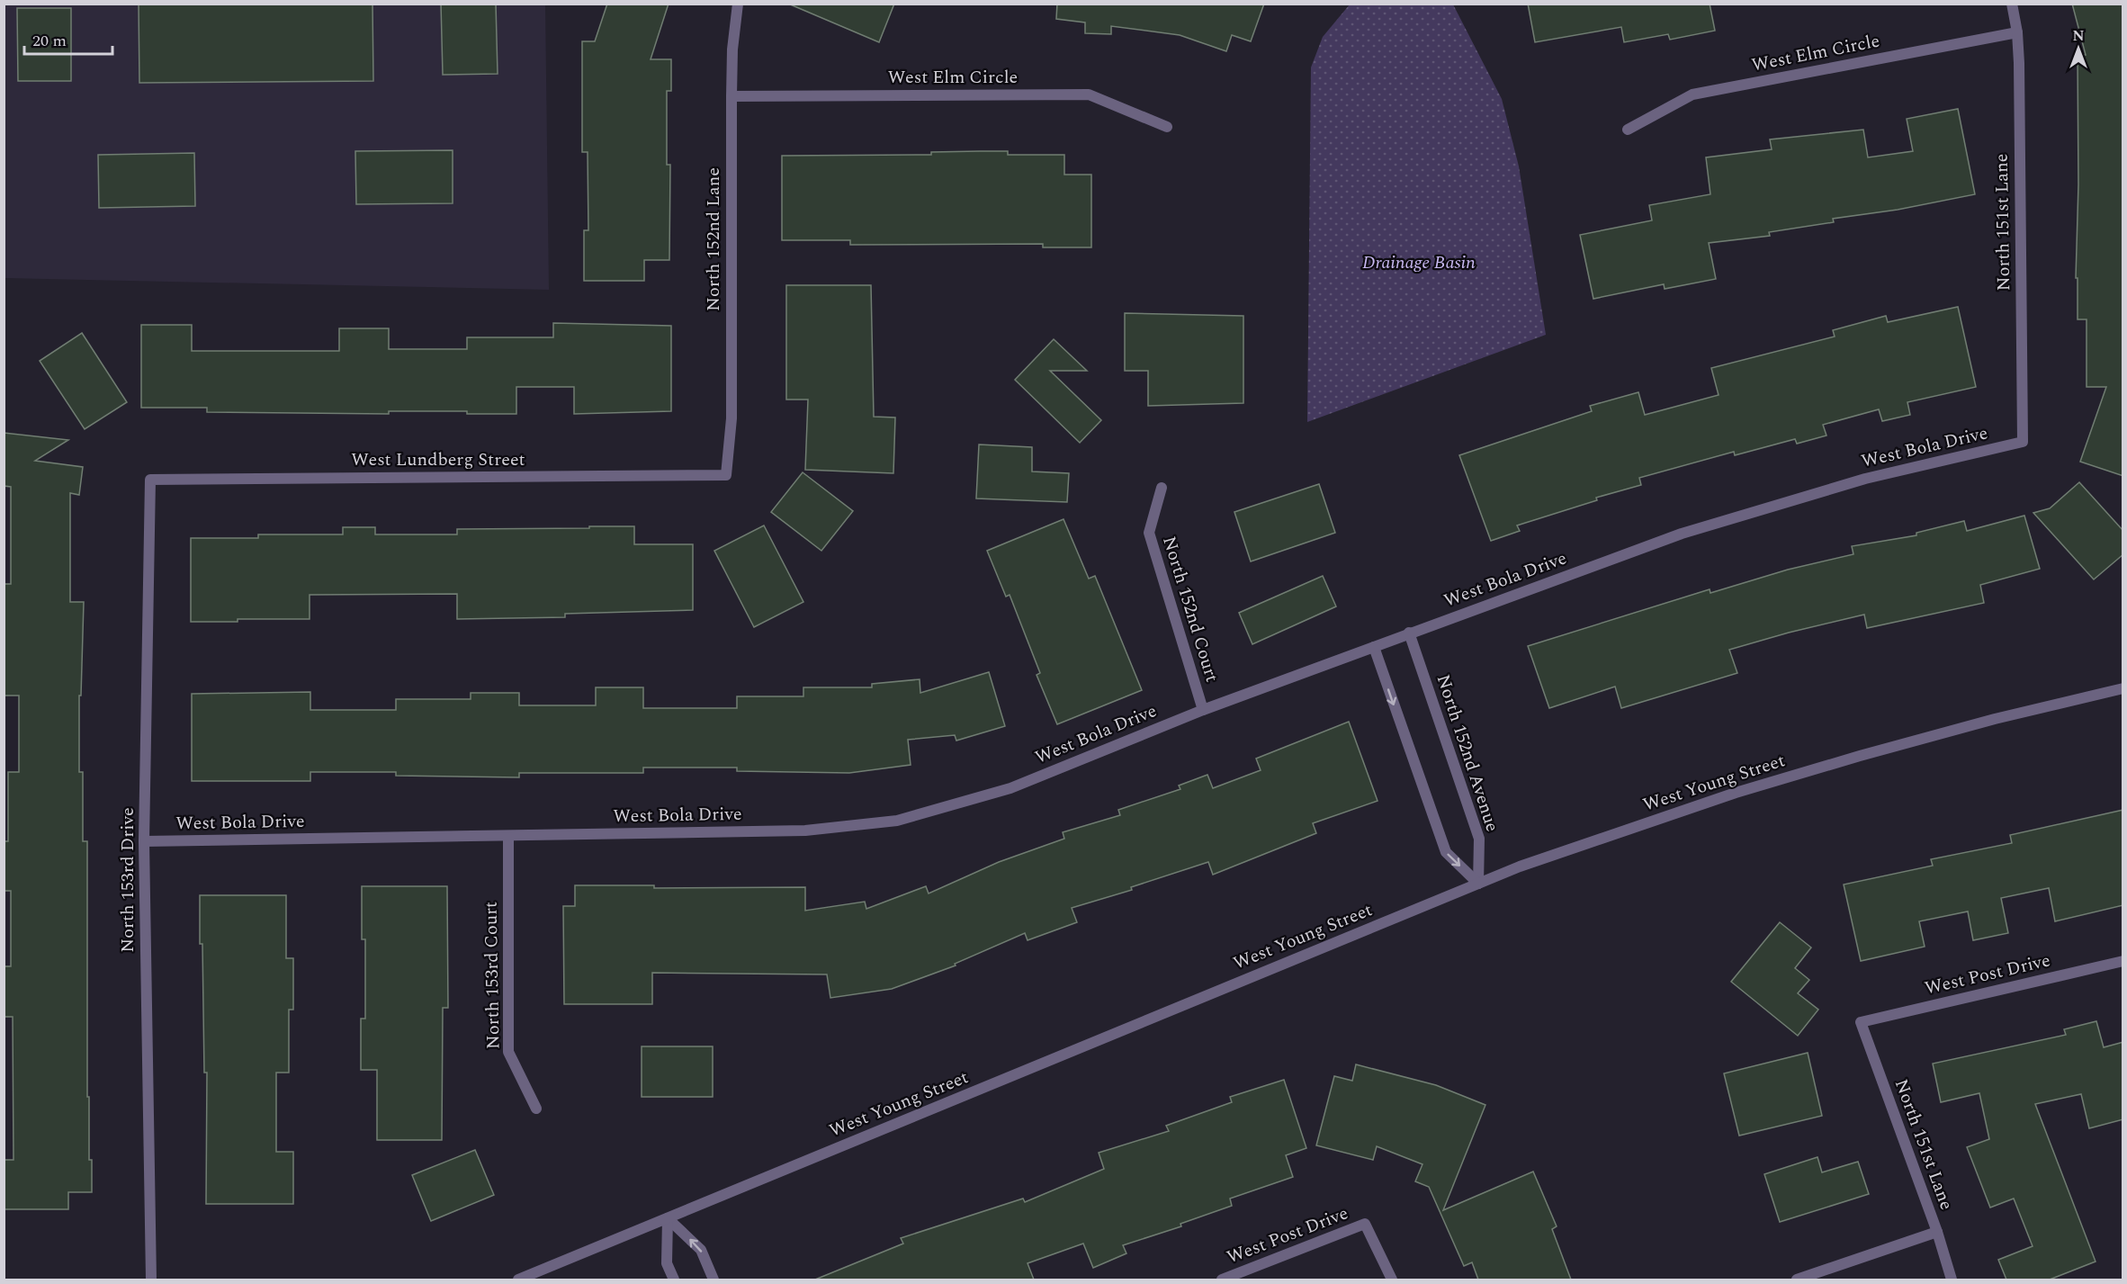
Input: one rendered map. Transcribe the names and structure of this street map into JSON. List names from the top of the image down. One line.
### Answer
{"streets":{"street":["West Elm Circle","North 151st Lane","North 152nd Lane","West Bola Drive","West Lundberg Street","North 152nd Court","North 152nd Avenue","West Young Street","North 153rd Drive","West Post Drive","North 153rd Court"]},"crossings":[["West Elm Circle","North 151st Lane"],["West Elm Circle","North 152nd Lane"],["North 151st Lane","West Bola Drive"],["North 151st Lane","West Post Drive"],["North 152nd Lane","West Lundberg Street"],["West Bola Drive","North 152nd Court"],["West Bola Drive","North 152nd Avenue"],["West Bola Drive","North 153rd Drive"],["West Bola Drive","North 153rd Court"],["West Lundberg Street","North 153rd Drive"],["North 152nd Avenue","West Young Street"]],"parks":["Drainage Basin"],"scale_bar":"20 m","north":"top"}
